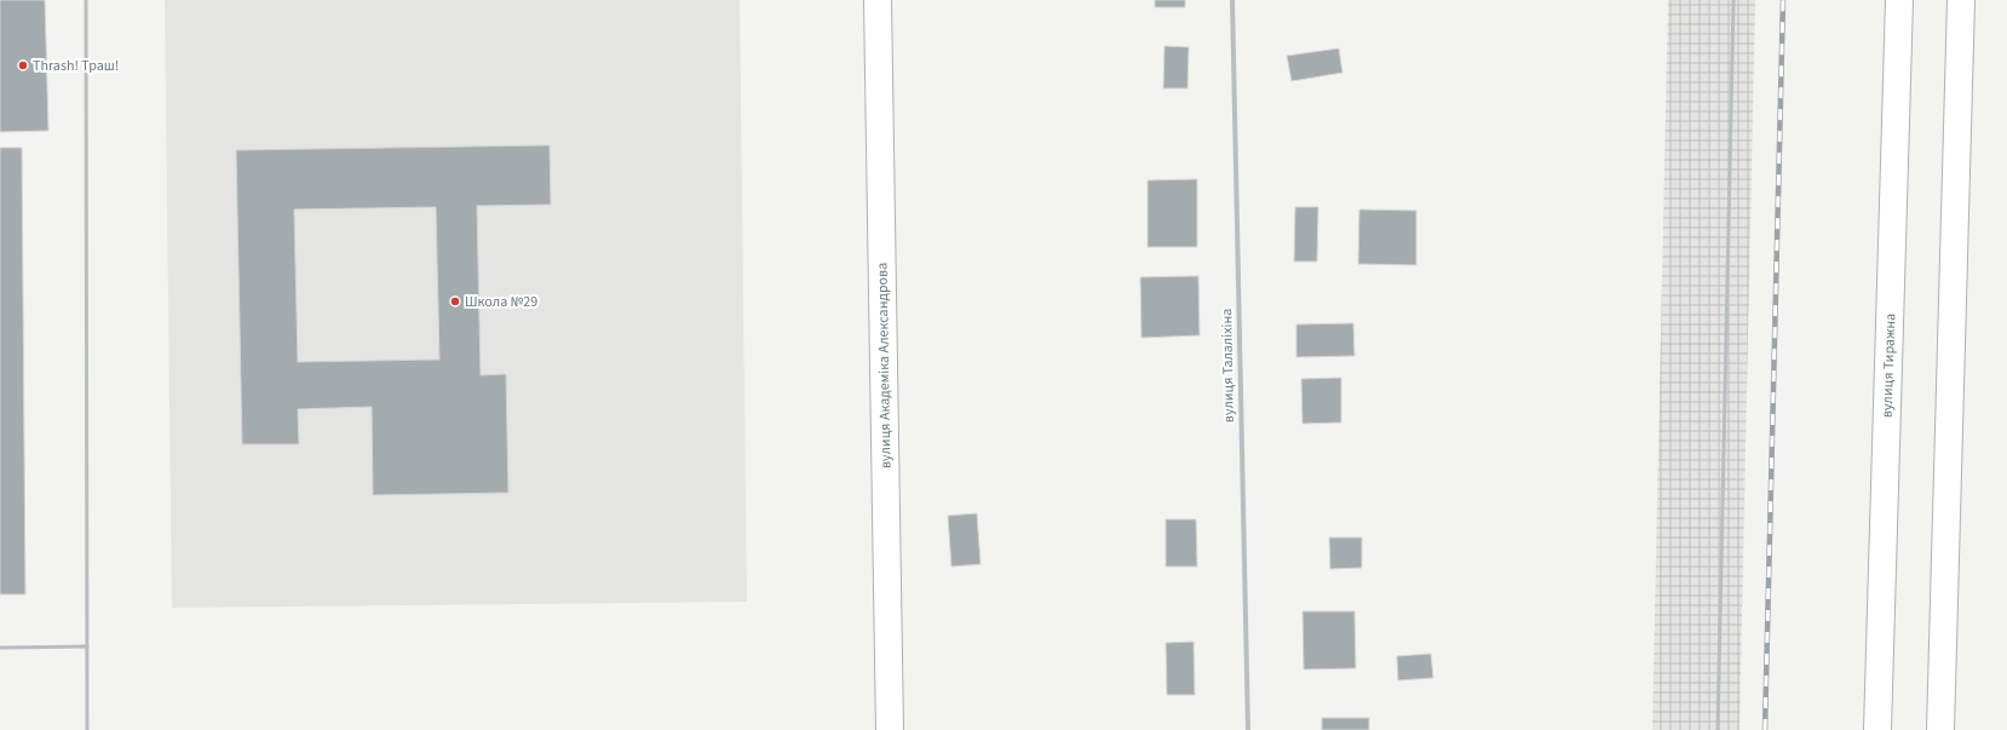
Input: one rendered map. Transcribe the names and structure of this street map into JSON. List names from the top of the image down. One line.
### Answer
{"streets":{"main road":["вулиця Академіка Александрова","вулиця Тиражна"],"street":["вулиця Талаліхіна"]},"places":["Thrash! Траш!","Школа №29"]}
